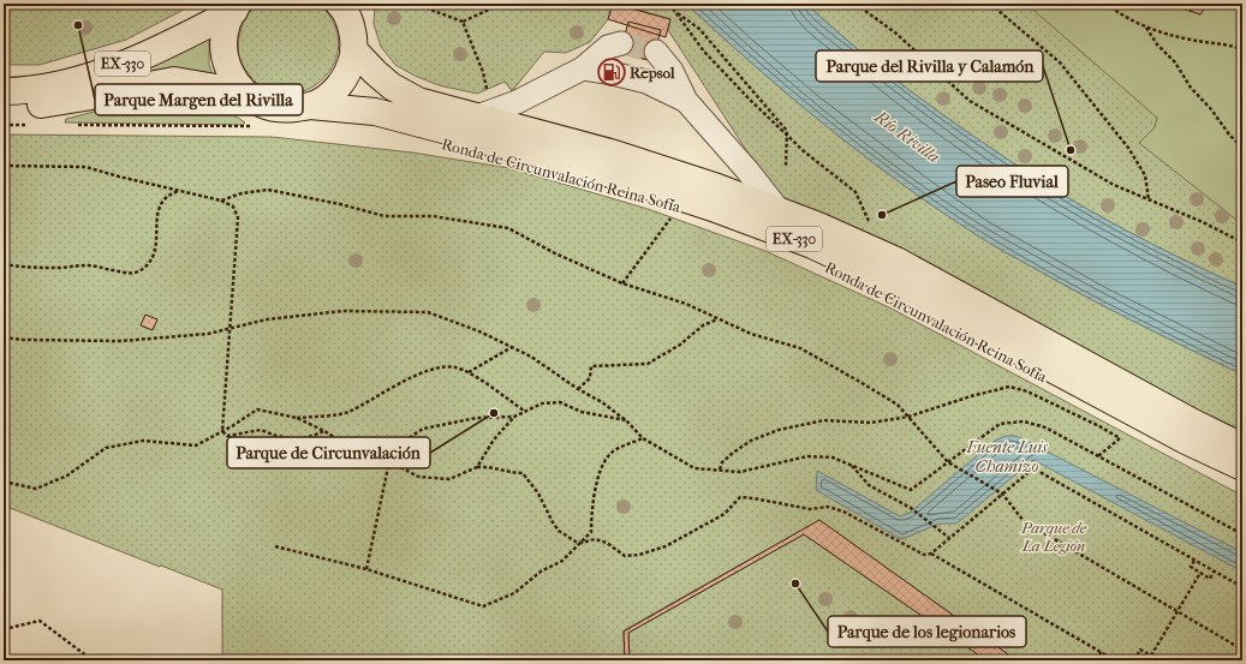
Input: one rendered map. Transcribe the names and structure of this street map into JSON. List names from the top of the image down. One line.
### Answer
{"streets":{"main road":["EX-330","Ronda de Circunvalación Reina Sofía"]},"water":["Río Rivilla","Fuente Luis Chamizo"],"parks":["Parque de La Legión"],"places":{"other":["Parque Margen del Rivilla","Parque del Rivilla y Calamón","Paseo Fluvial","Parque de Circunvalación","Parque de los legionarios"],"fuel station":["Repsol"]}}
